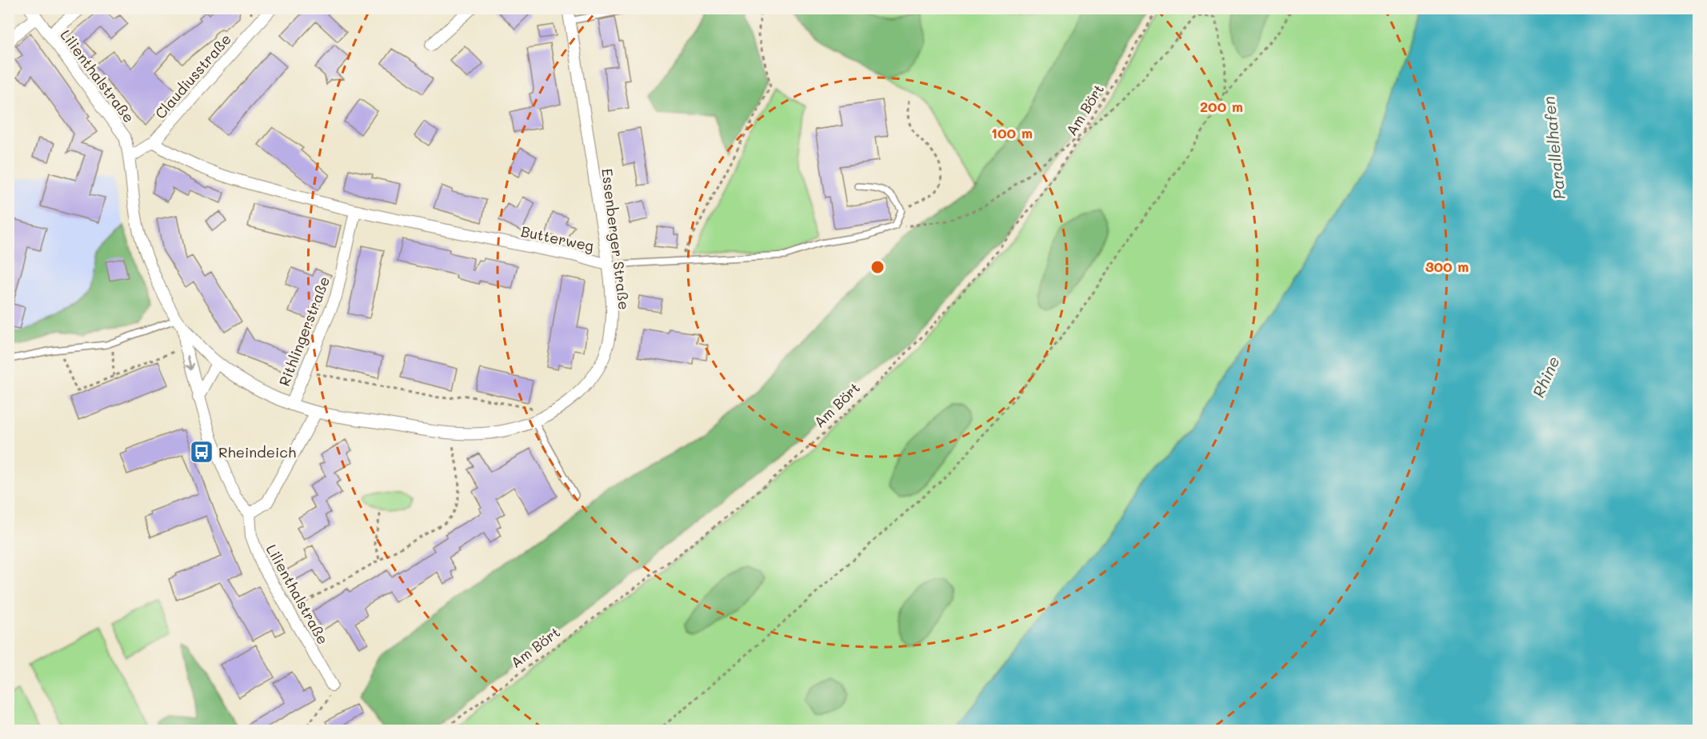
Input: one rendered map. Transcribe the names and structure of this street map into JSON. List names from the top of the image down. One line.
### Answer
{"streets":{"street":["Lilienthalstraße","Claudiusstraße","Butterweg","Essenberger Straße","Rithlingerstraße"],"path":["Am Bört"]},"crossings":[["Lilienthalstraße","Claudiusstraße"],["Lilienthalstraße","Essenberger Straße"],["Lilienthalstraße","Rithlingerstraße"],["Claudiusstraße","Butterweg"],["Butterweg","Essenberger Straße"],["Butterweg","Rithlingerstraße"]],"water":["Parallelhafen","Rhine"],"places":{"bus stop":["Rheindeich"]},"rings":["200 m","100 m","300 m"]}
